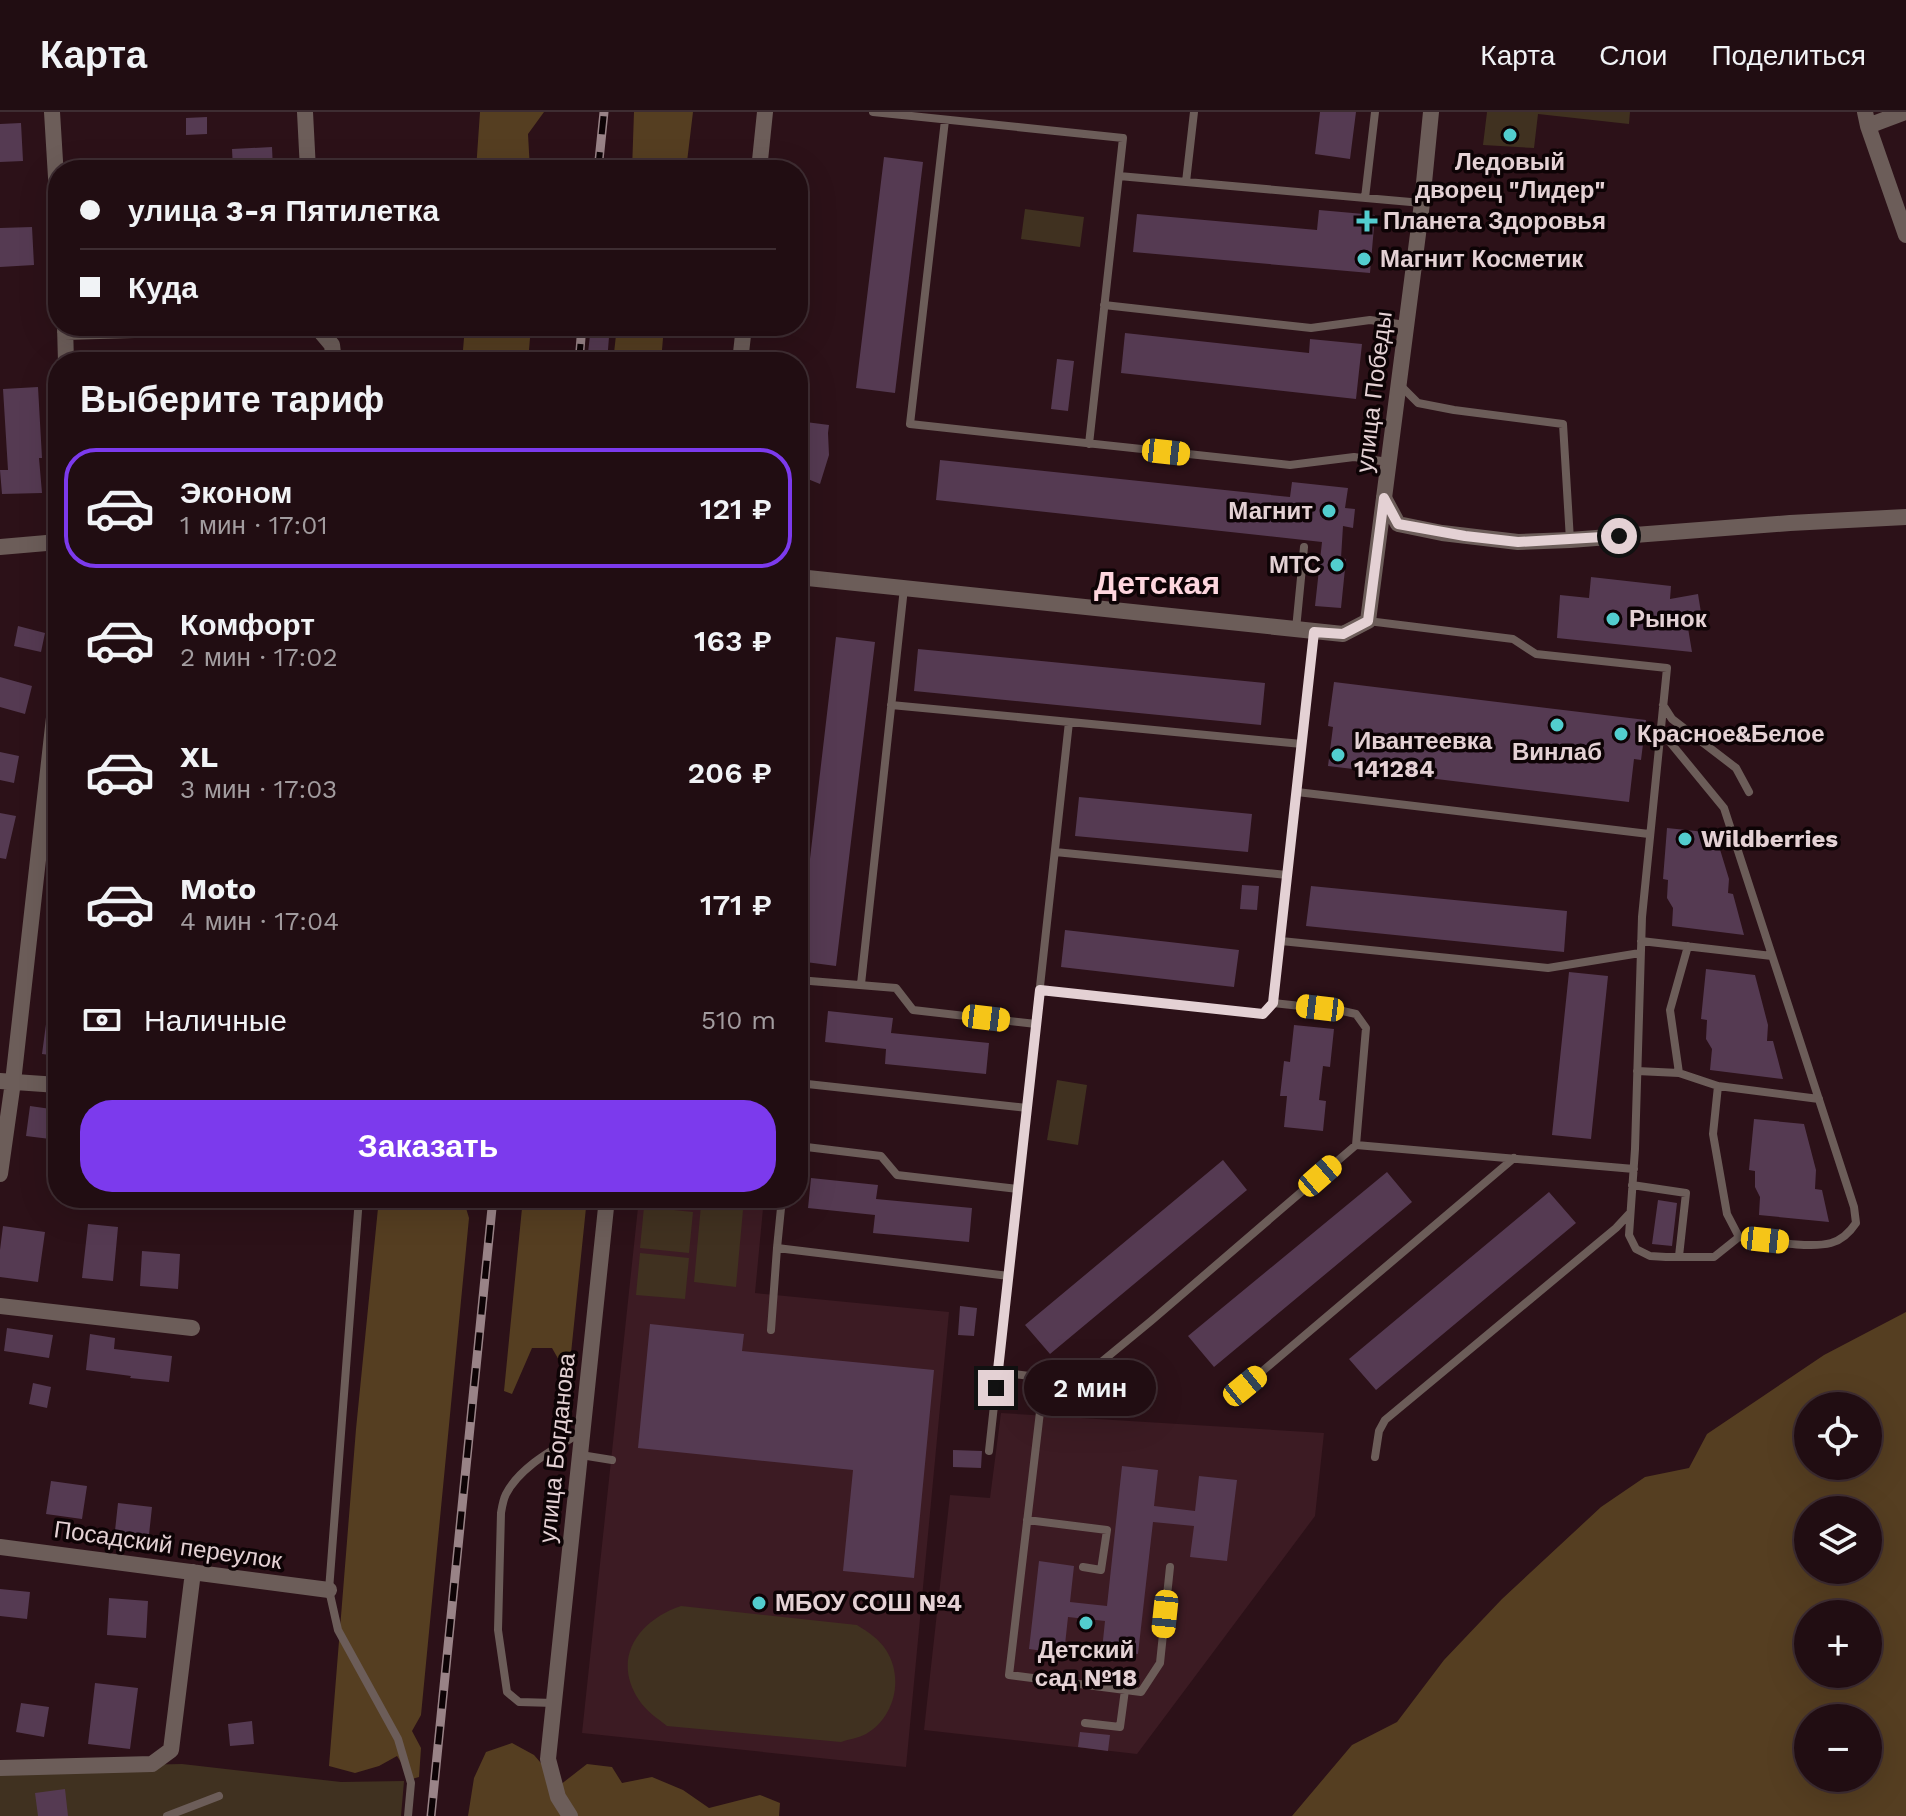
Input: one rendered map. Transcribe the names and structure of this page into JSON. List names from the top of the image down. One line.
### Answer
{"streets":{"street":["улица Победы","улица Богданова","Посадский переулок"]},"districts":["Детская"],"places":{"other":["Ледовый дворец \"Лидер\"","Магнит Косметик","Магнит","МТС","Рынок","Винлаб","Красное&Белое","Ивантеевка 141284","Wildberries","МБОУ СОШ №4","Детский сад №18"],"health":["Планета Здоровья"]},"page":{"header":"Карта","nav":["Карта","Слои","Поделиться"],"banner":["улица 3-я Пятилетка","Куда"],"heading":"Выберите тариф","list":[{"name":"Эконом","note":"1 мин · 17:01","value":"121 ₽"},{"name":"Комфорт","note":"2 мин · 17:02","value":"163 ₽"},{"name":"XL","note":"3 мин · 17:03","value":"206 ₽"},{"name":"Moto","note":"4 мин · 17:04","value":"171 ₽"}],"pay":["Наличные","510 m"],"buttons":"Заказать","bubble":"2 мин","map_buttons":["+","−"]}}
